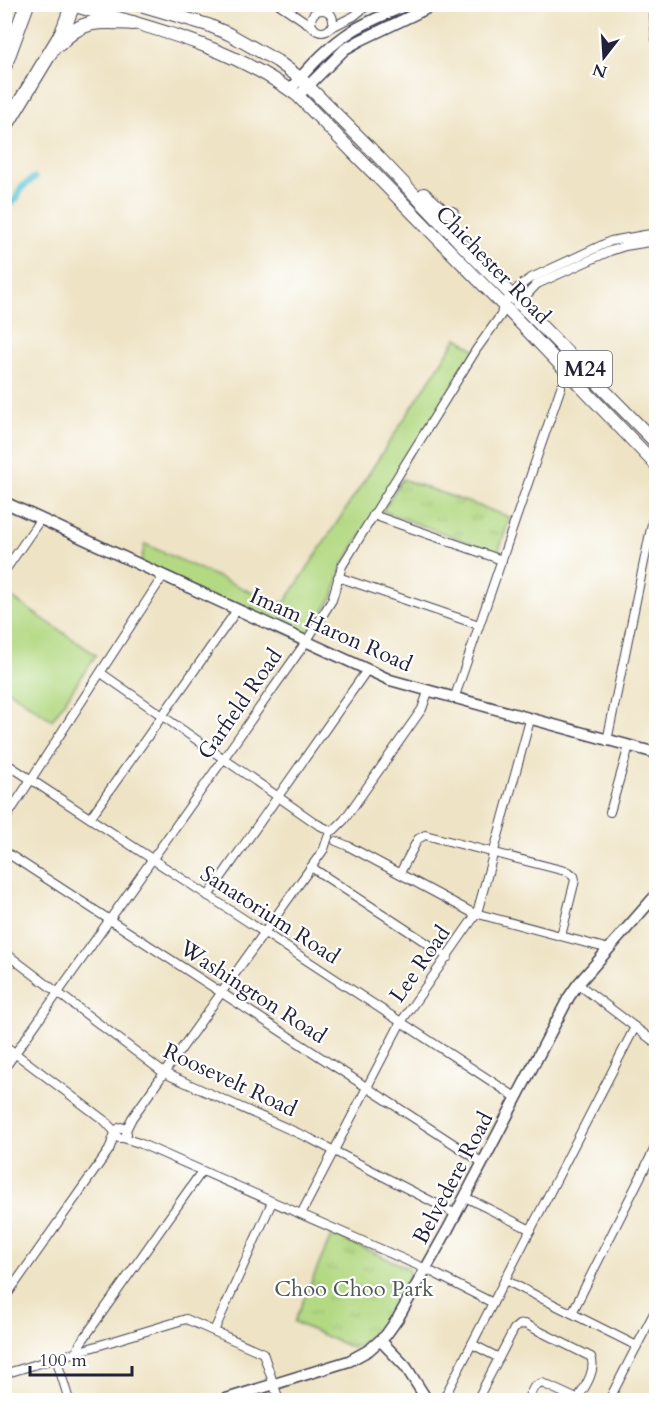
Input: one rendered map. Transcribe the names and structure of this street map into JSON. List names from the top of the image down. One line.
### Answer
{"streets":{"main road":["Chichester Road","M24"],"street":["Imam Haron Road","Garfield Road","Sanatorium Road","Lee Road","Washington Road","Roosevelt Road","Belvedere Road"]},"crossings":[["Chichester Road","M24"],["Chichester Road","Garfield Road"],["Imam Haron Road","Garfield Road"],["Imam Haron Road","Lee Road"],["Garfield Road","Sanatorium Road"],["Garfield Road","Washington Road"],["Garfield Road","Roosevelt Road"],["Sanatorium Road","Lee Road"],["Sanatorium Road","Belvedere Road"],["Lee Road","Washington Road"],["Lee Road","Roosevelt Road"],["Washington Road","Belvedere Road"],["Roosevelt Road","Belvedere Road"]],"parks":["Choo Choo Park"],"scale_bar":"100 m","north":"bottom"}
